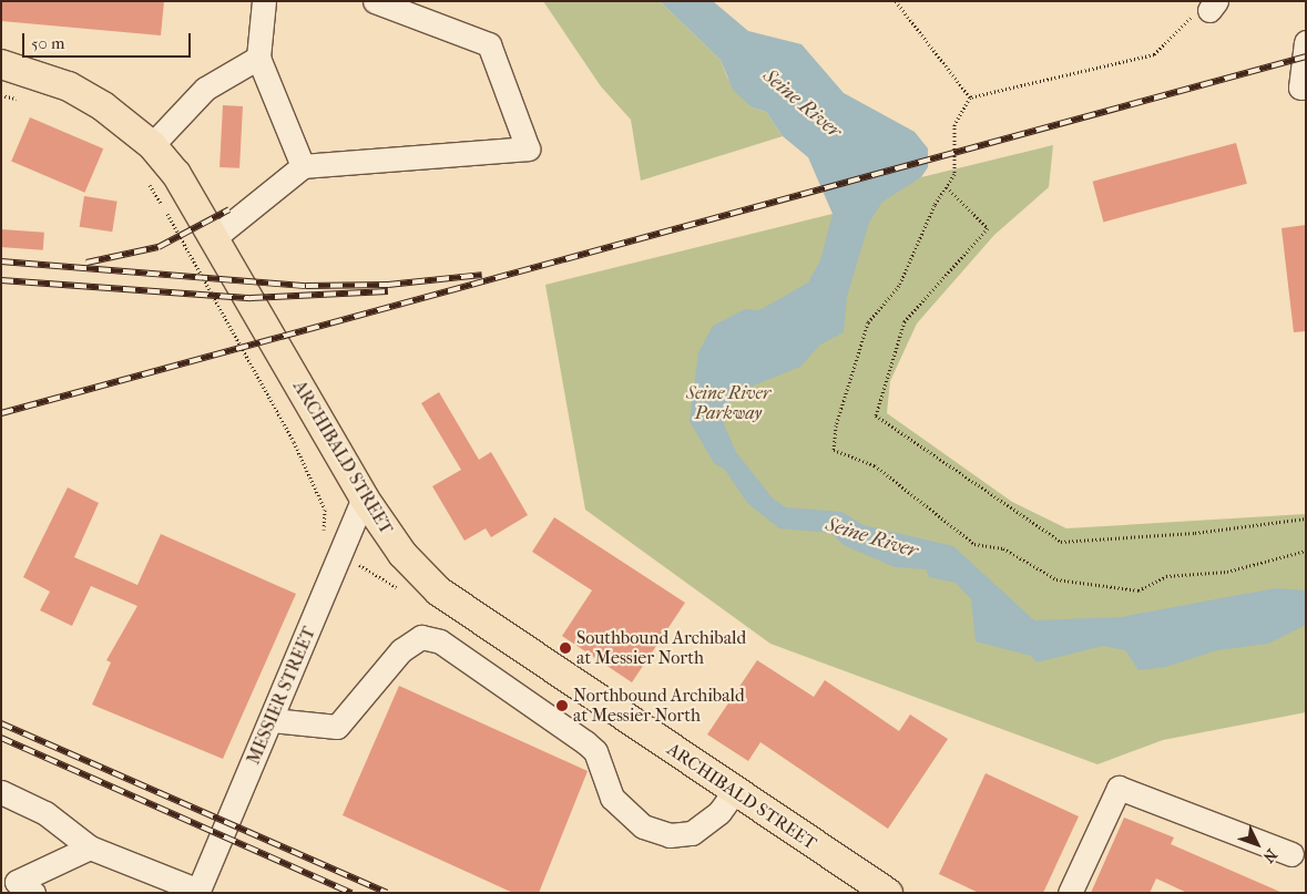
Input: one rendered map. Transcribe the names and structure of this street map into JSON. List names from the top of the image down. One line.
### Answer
{"streets":{"main road":["ARCHIBALD STREET"],"street":["MESSIER STREET"]},"crossings":[["ARCHIBALD STREET","MESSIER STREET"]],"water":["Seine River"],"parks":["Seine River Parkway"],"places":["Southbound Archibald at Messier North","Northbound Archibald at Messier North"],"scale_bar":"50 m","north":"bottom right"}
